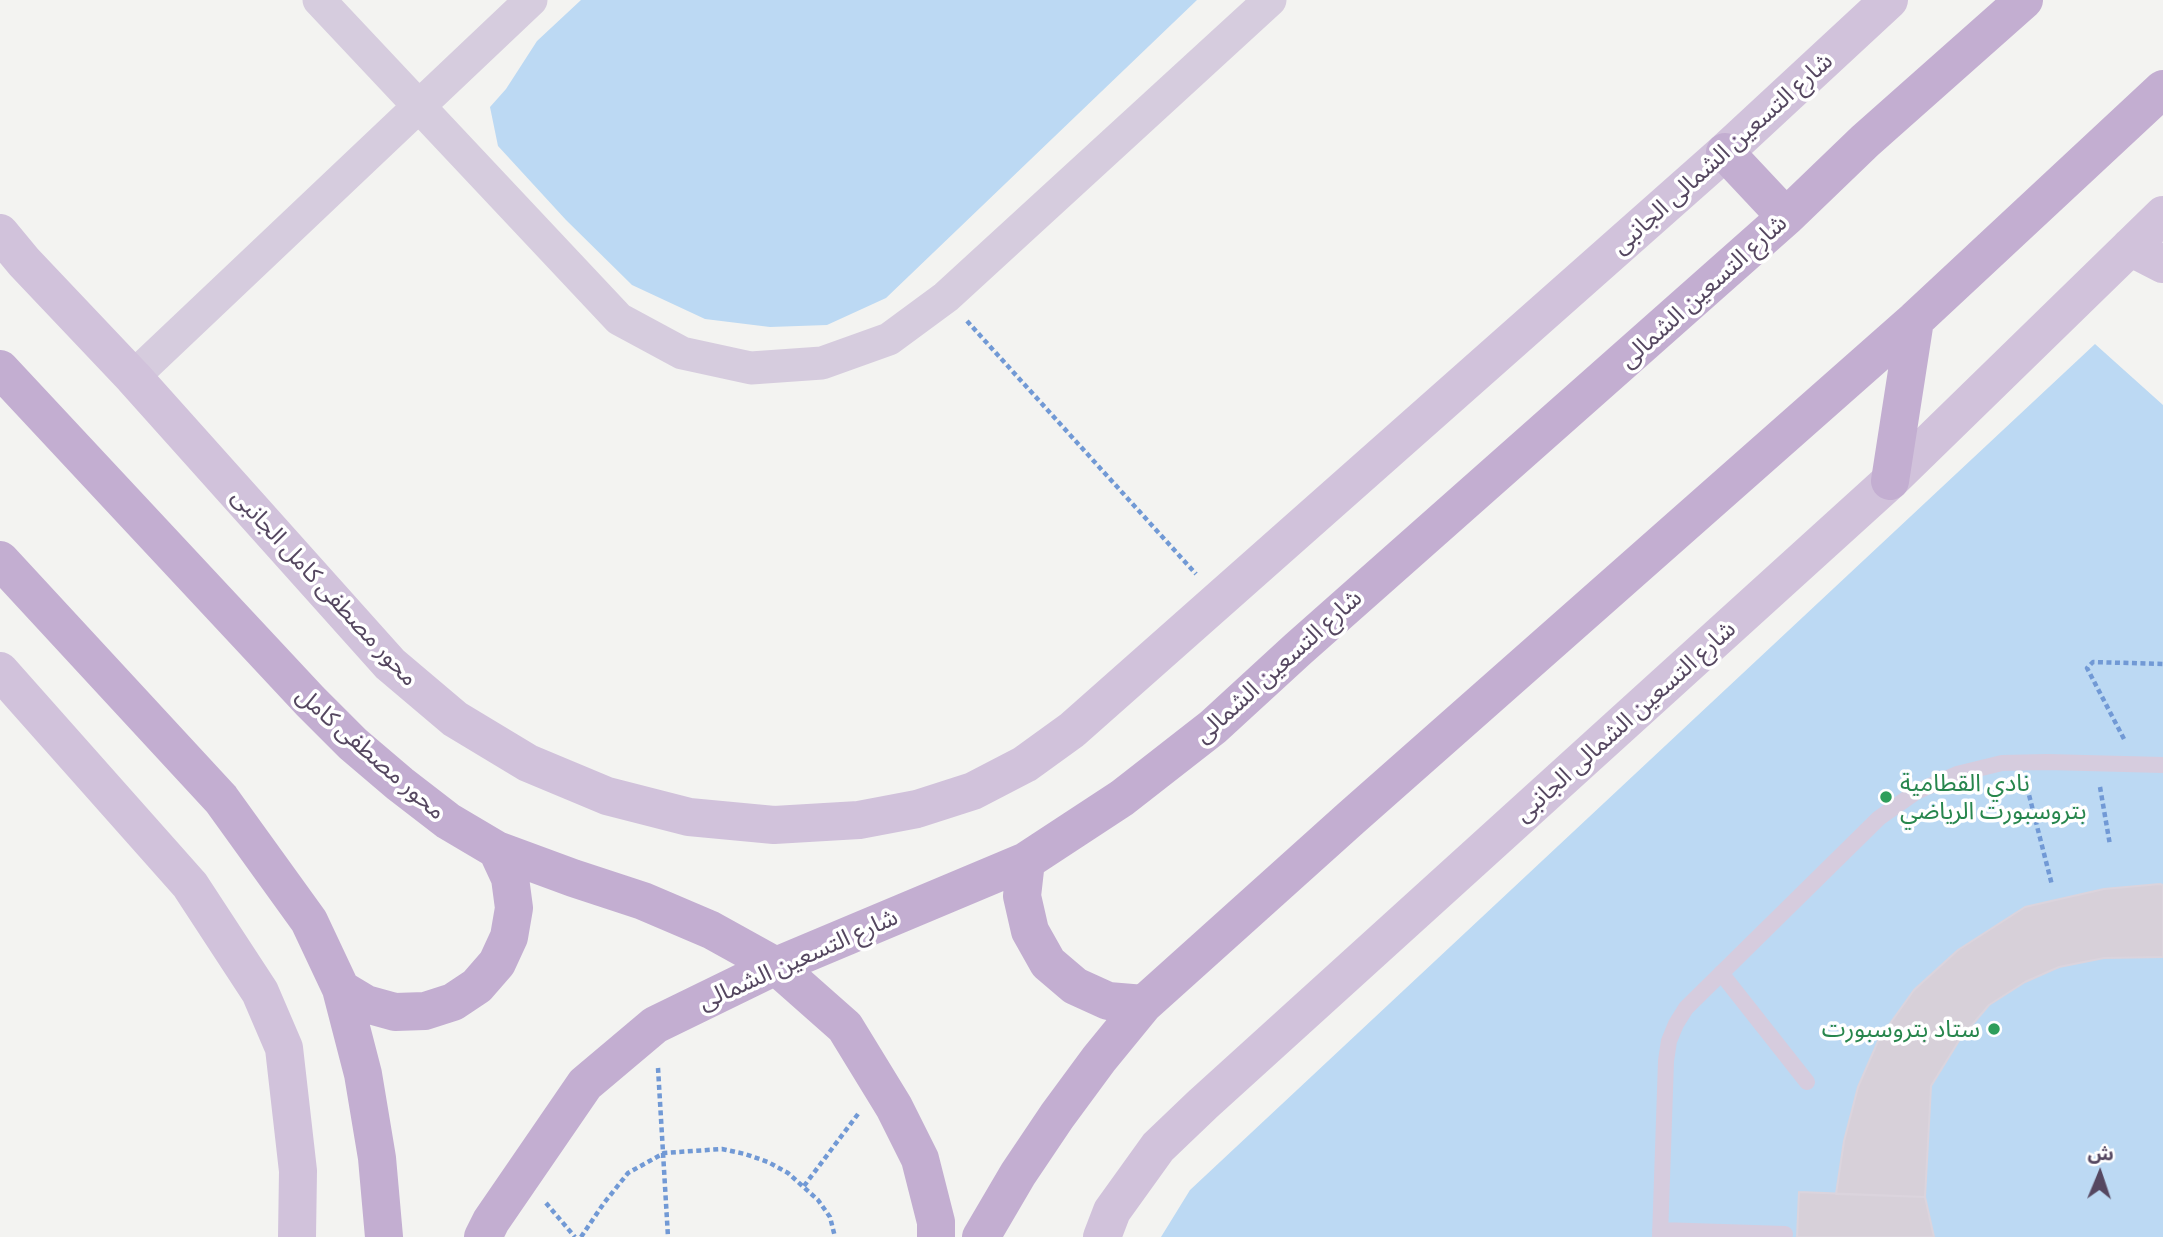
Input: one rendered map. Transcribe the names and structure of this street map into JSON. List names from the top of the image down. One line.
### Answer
{"streets":{"main road":["شارع التسعين الشمالى","محور مصطفى كامل"],"street":["شارع التسعين الشمالى الجانبى","محور مصطفى كامل الجانبى"]},"crossings":[["شارع التسعين الشمالى الجانبى","محور مصطفى كامل الجانبى"],["شارع التسعين الشمالى","محور مصطفى كامل"]],"places":["نادي القطامية بتروسبورت الرياضي","ستاد بتروسبورت"],"north":"top"}
